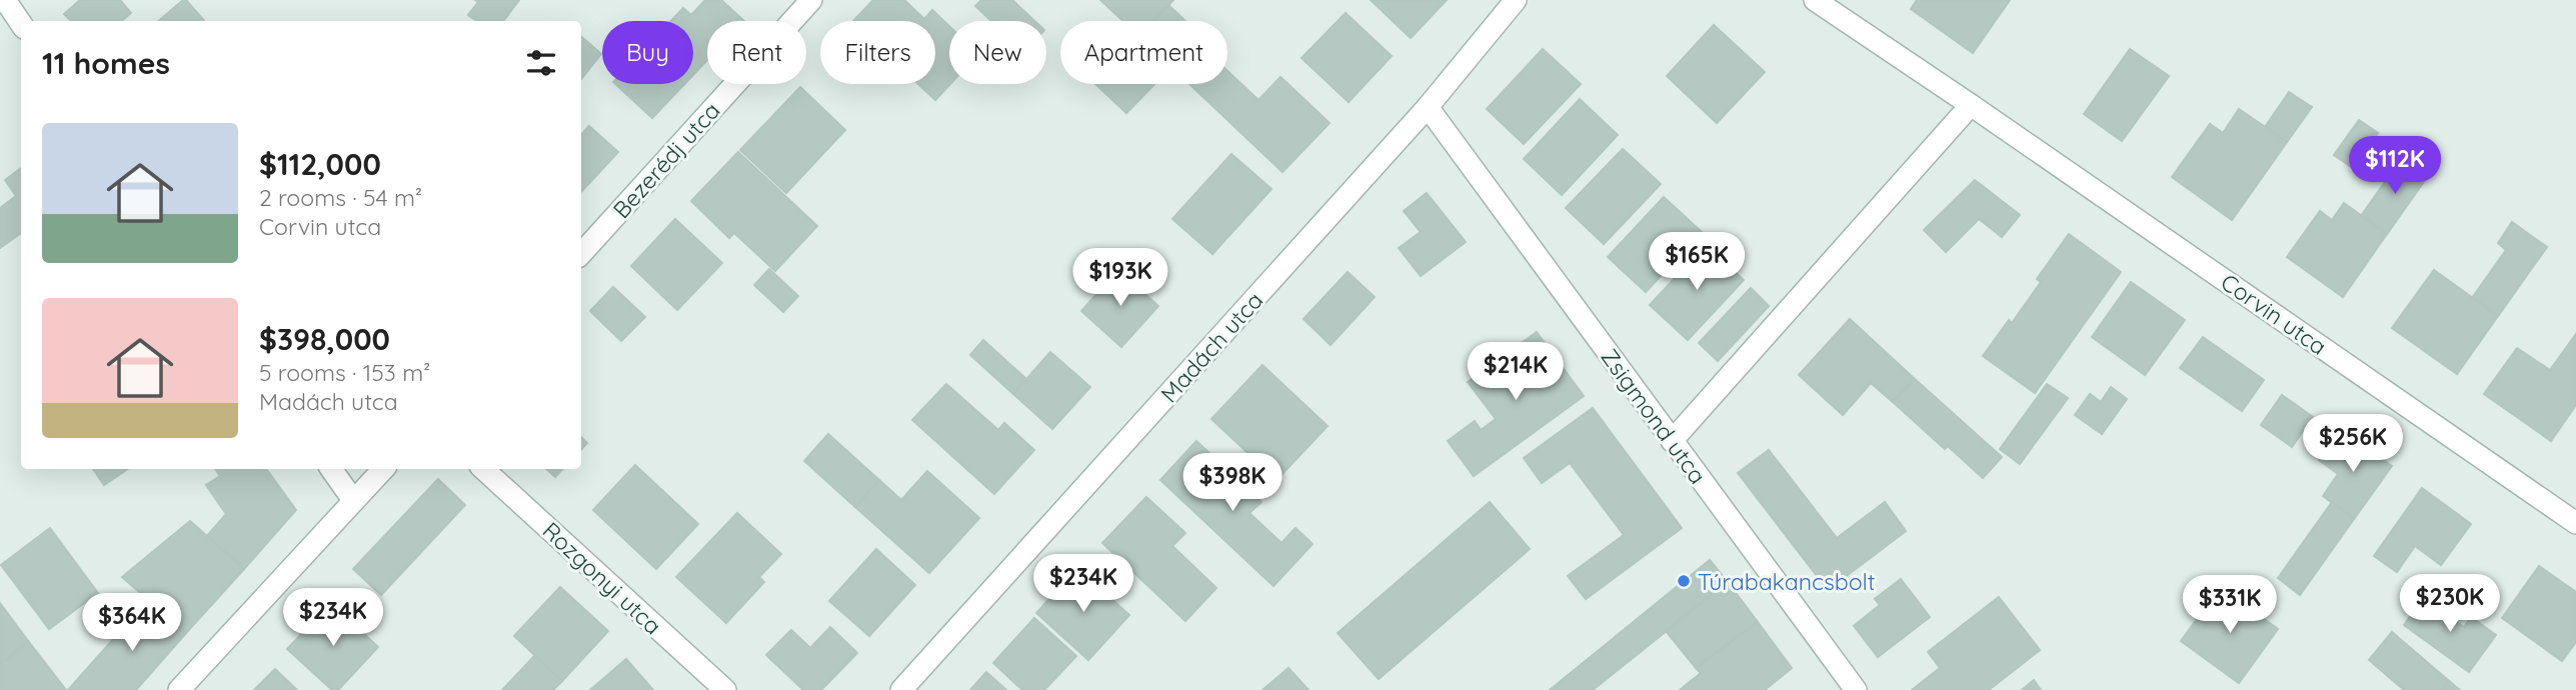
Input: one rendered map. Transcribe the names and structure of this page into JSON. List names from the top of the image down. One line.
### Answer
{"streets":{"street":["Bezerédj utca","Corvin utca","Madách utca","Zsigmond utca","Rozgonyi utca"]},"crossings":[["Madách utca","Zsigmond utca"]],"places":["Túrabakancsbolt"],"page":{"chip":["Buy","Rent","Filters","New","Apartment"],"heading":"11 homes","list":[{"name":"$112,000","note":"2 rooms · 54 m² · Corvin utca"},{"name":"$398,000","note":"5 rooms · 153 m² · Madách utca"}],"price":["$112K","$165K","$193K","$214K","$256K","$398K","$234K","$230K","$331K","$234K","$364K"]}}
